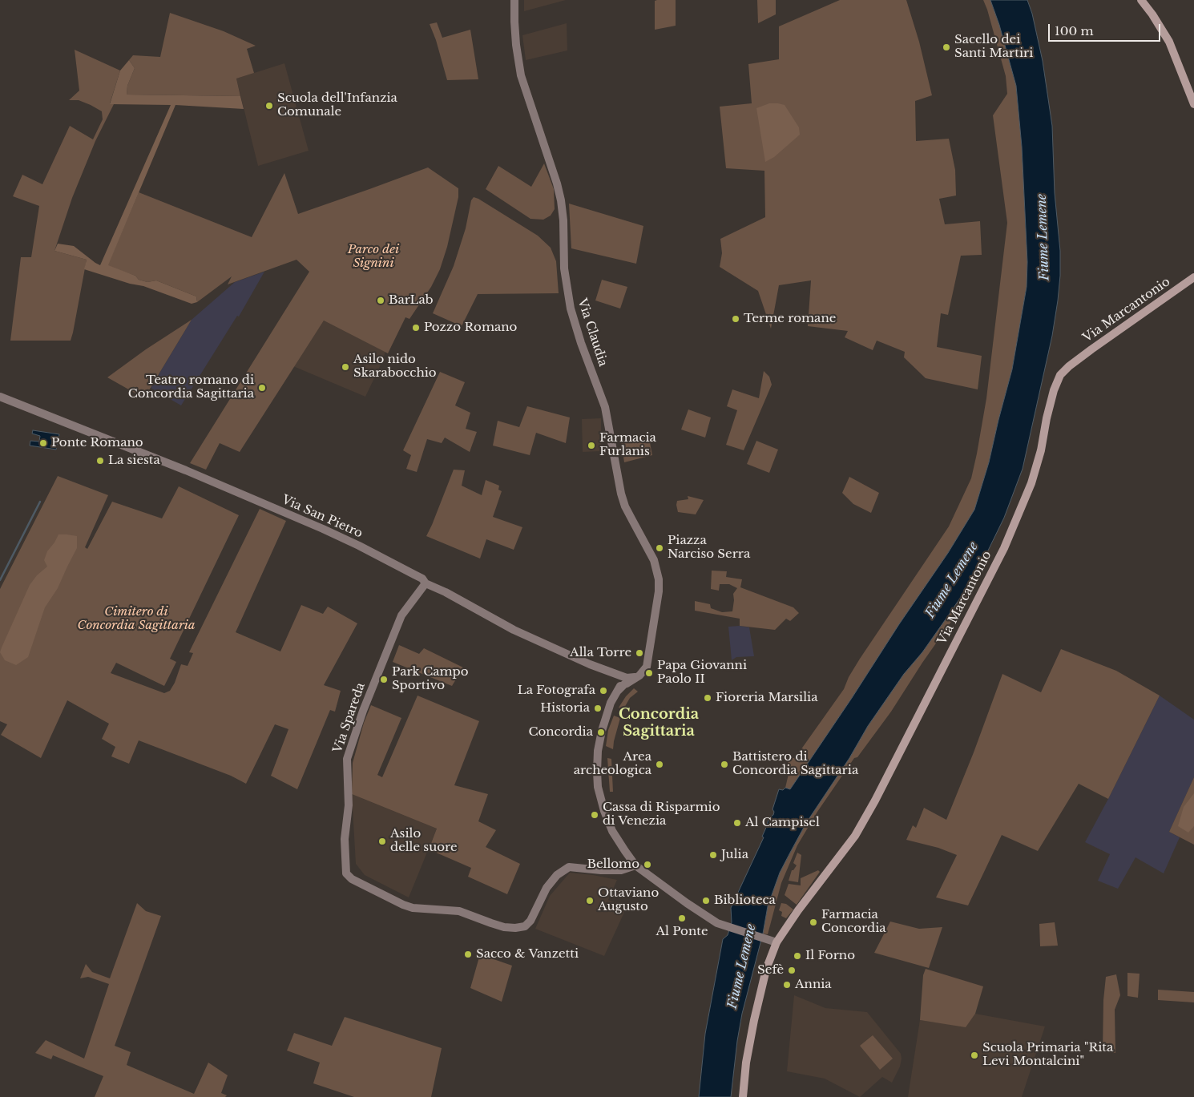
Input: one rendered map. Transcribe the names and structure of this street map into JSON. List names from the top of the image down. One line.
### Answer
{"streets":{"main road":["Via Marcantonio"],"street":["Via Claudia","Via San Pietro","Via Spareda"]},"crossings":[["Via Claudia","Via San Pietro"],["Via San Pietro","Via Spareda"]],"districts":["Concordia Sagittaria"],"water":["Fiume Lemene"],"parks":["Parco dei Signini","Cimitero di Concordia Sagittaria"],"places":["Sacello dei Santi Martiri","Scuola dell'Infanzia Comunale","BarLab","Terme romane","Pozzo Romano","Asilo nido Skarabocchio","Teatro romano di Concordia Sagittaria","Ponte Romano","Farmacia Furlanis","La siesta","Piazza Narciso Serra","Alla Torre","Papa Giovanni Paolo II","Park Campo Sportivo","La Fotografa","Fioreria Marsilia","Historia","Concordia","Area archeologica","Battistero di Concordia Sagittaria","Cassa di Risparmio di Venezia","Al Campisel","Asilo delle suore","Julia","Bellomo","Ottaviano Augusto","Biblioteca","Al Ponte","Farmacia Concordia","Sacco & Vanzetti","Il Forno","Sefè","Annia","Scuola Primaria \"Rita Levi Montalcini\""],"scale_bar":"100 m"}
